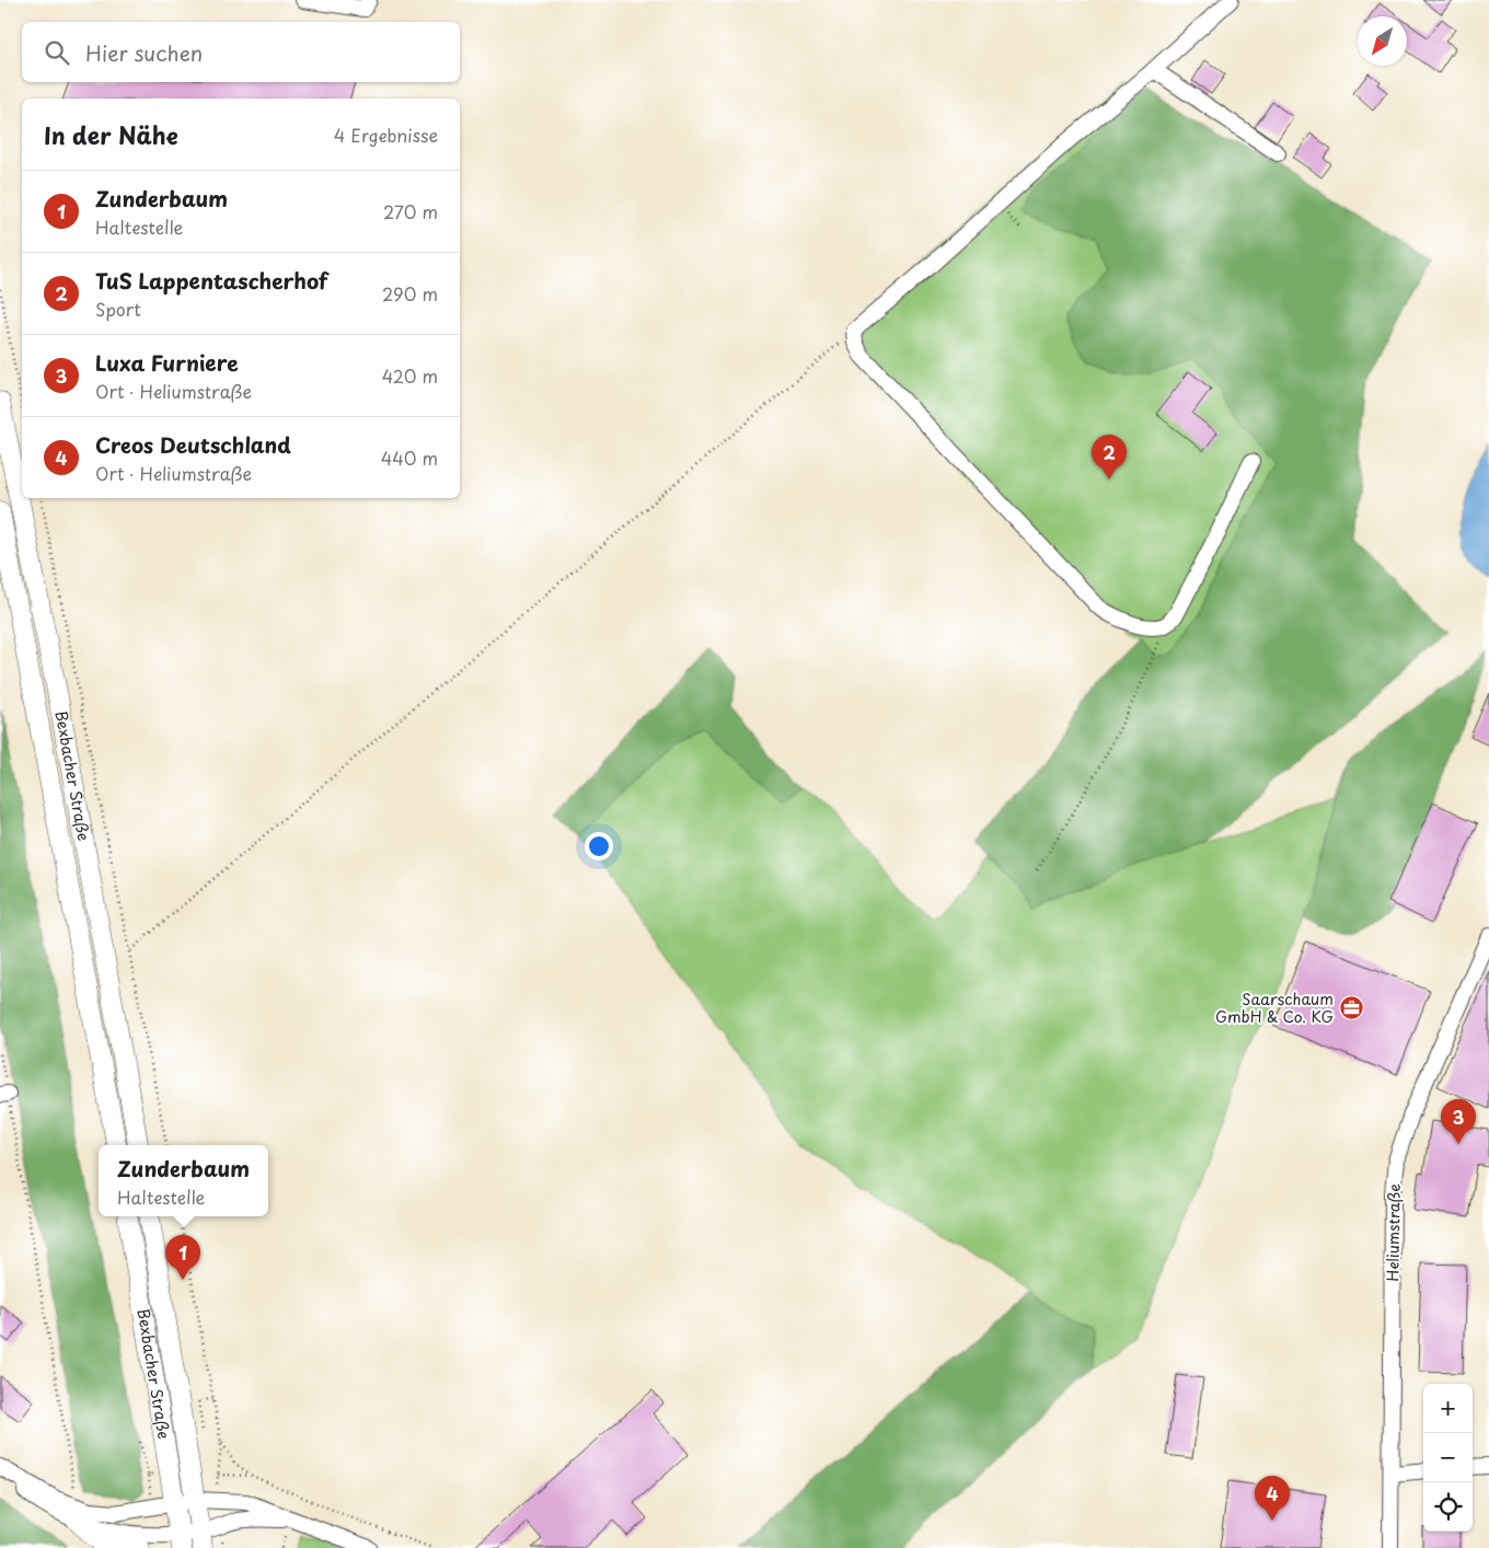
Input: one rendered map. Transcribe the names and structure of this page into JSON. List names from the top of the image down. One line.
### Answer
{"streets":{"main road":["Bexbacher Straße"],"street":["Heliumstraße"]},"places":{"office":["Saarschaum GmbH & Co. KG"]},"north":"bottom left","page":{"search":"Hier suchen","heading":["In der Nähe","4 Ergebnisse"],"list":[{"mark":"1","name":"Zunderbaum","note":"Haltestelle","value":"270 m"},{"mark":"2","name":"TuS Lappentascherhof","note":"Sport","value":"290 m"},{"mark":"3","name":"Luxa Furniere","note":"Ort · Heliumstraße","value":"420 m"},{"mark":"4","name":"Creos Deutschland","note":"Ort · Heliumstraße","value":"440 m"}],"pins":["2","3","1","4"],"popup":["Zunderbaum","Haltestelle"],"map_buttons":["+","−"]}}
